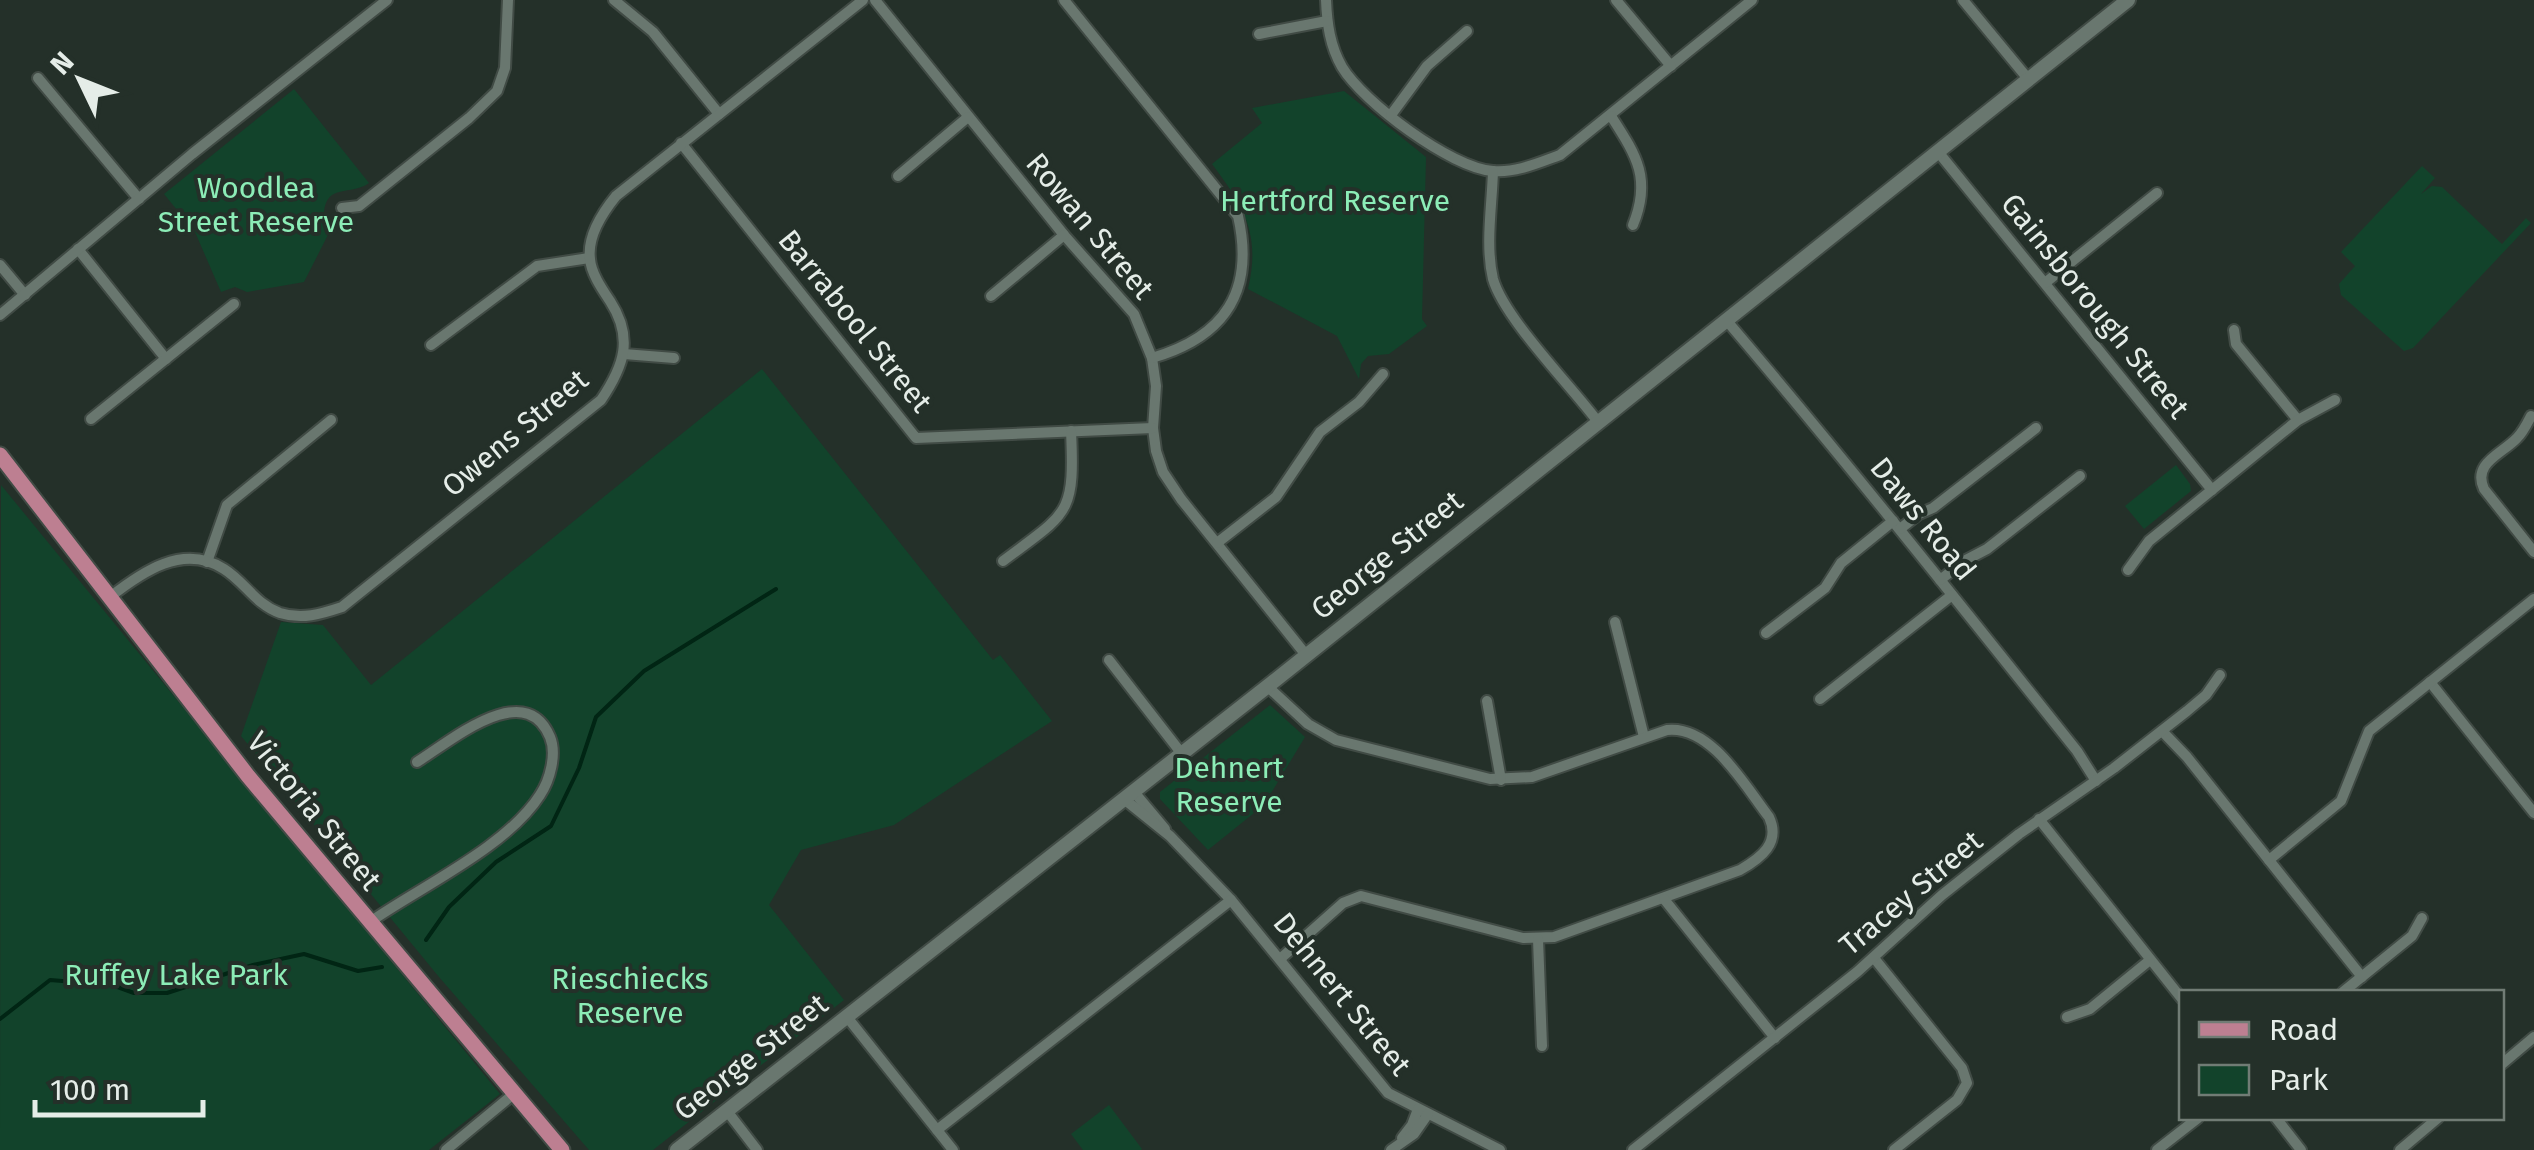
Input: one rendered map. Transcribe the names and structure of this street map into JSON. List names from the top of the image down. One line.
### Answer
{"streets":{"main road":["George Street","Victoria Street"],"street":["Rowan Street","Gainsborough Street","Barrabool Street","Owens Street","Daws Road","Tracey Street","Dehnert Street"]},"crossings":[["Rowan Street","Barrabool Street"],["Rowan Street","George Street"],["Gainsborough Street","George Street"],["Daws Road","George Street"],["Daws Road","Tracey Street"],["George Street","Dehnert Street"]],"parks":["Woodlea Street Reserve","Hertford Reserve","Dehnert Reserve","Ruffey Lake Park","Rieschiecks Reserve"],"legend":["Road","Park"],"scale_bar":"100 m","north":"top left"}
